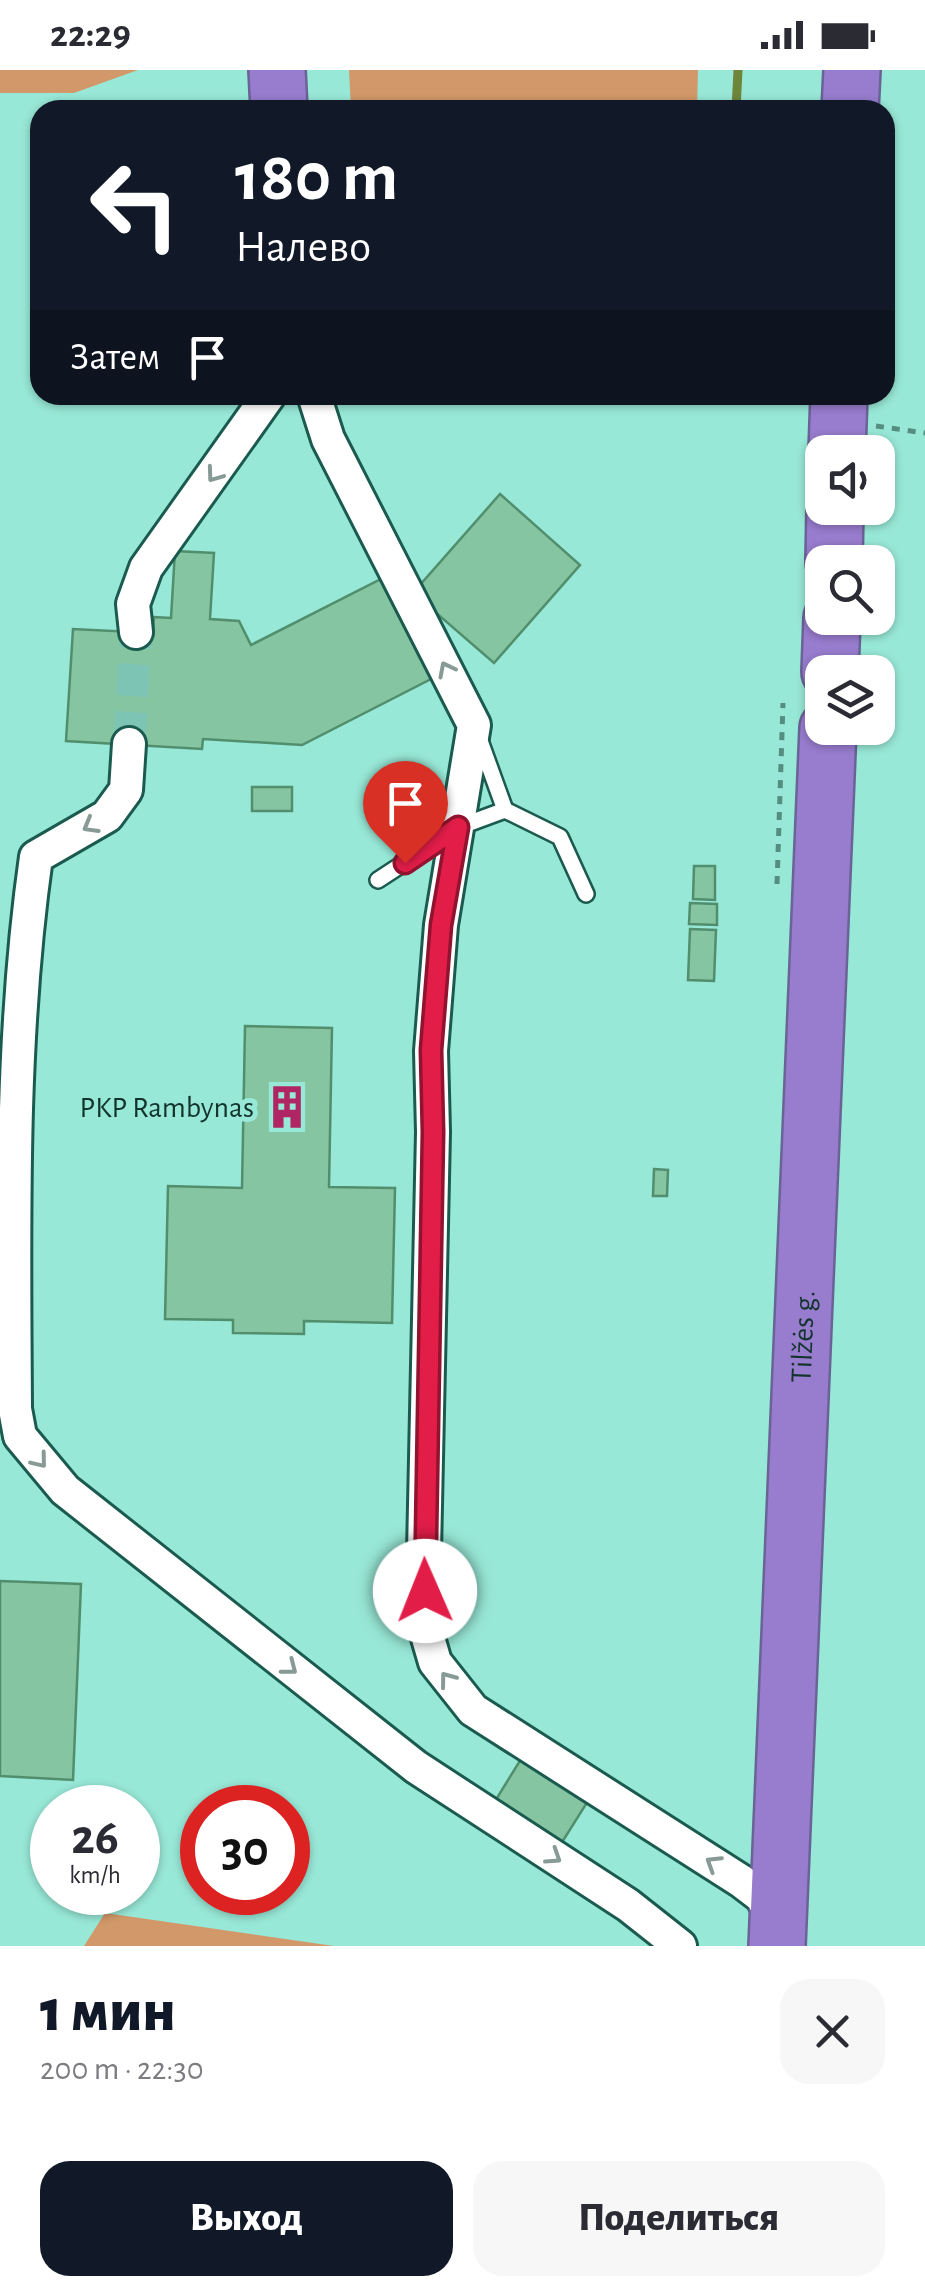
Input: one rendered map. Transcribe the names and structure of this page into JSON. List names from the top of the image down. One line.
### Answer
{"streets":{"highway":["Tilžės g."]},"places":{"building":["PKP Rambynas"]},"page":{"status":"22:29","turn":["180 m","Налево"],"then":"Затем","speed":"26 km/h","limit":"30","heading":["1 мин","200 m · 22:30"],"buttons":["Выход","Поделиться"]}}
